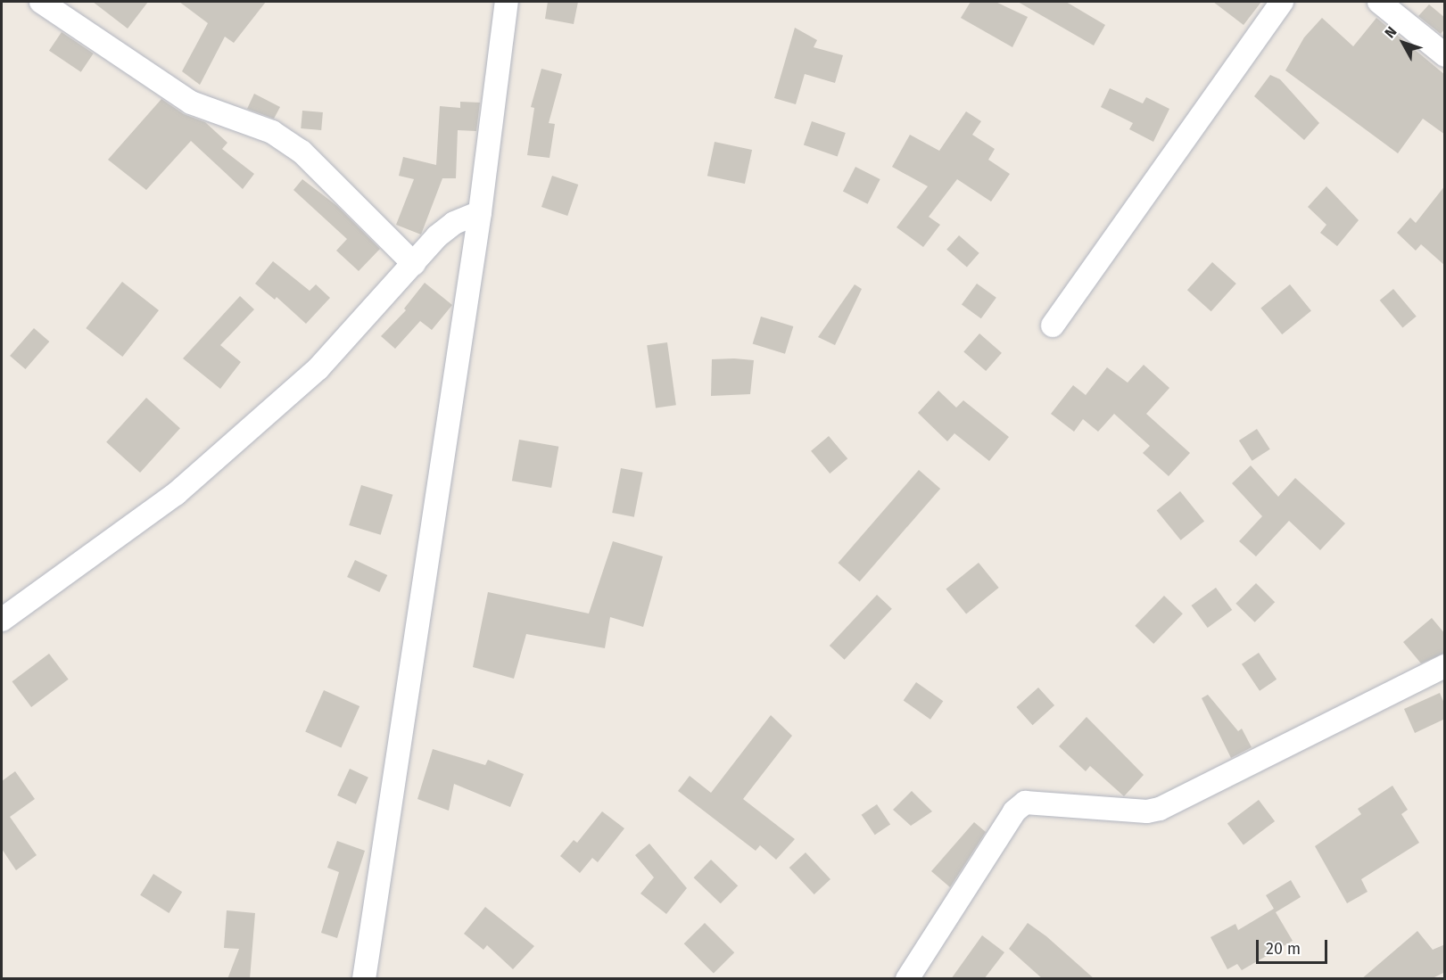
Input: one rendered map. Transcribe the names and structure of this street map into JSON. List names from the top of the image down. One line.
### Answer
{"scale_bar":"20 m","north":"top left"}
